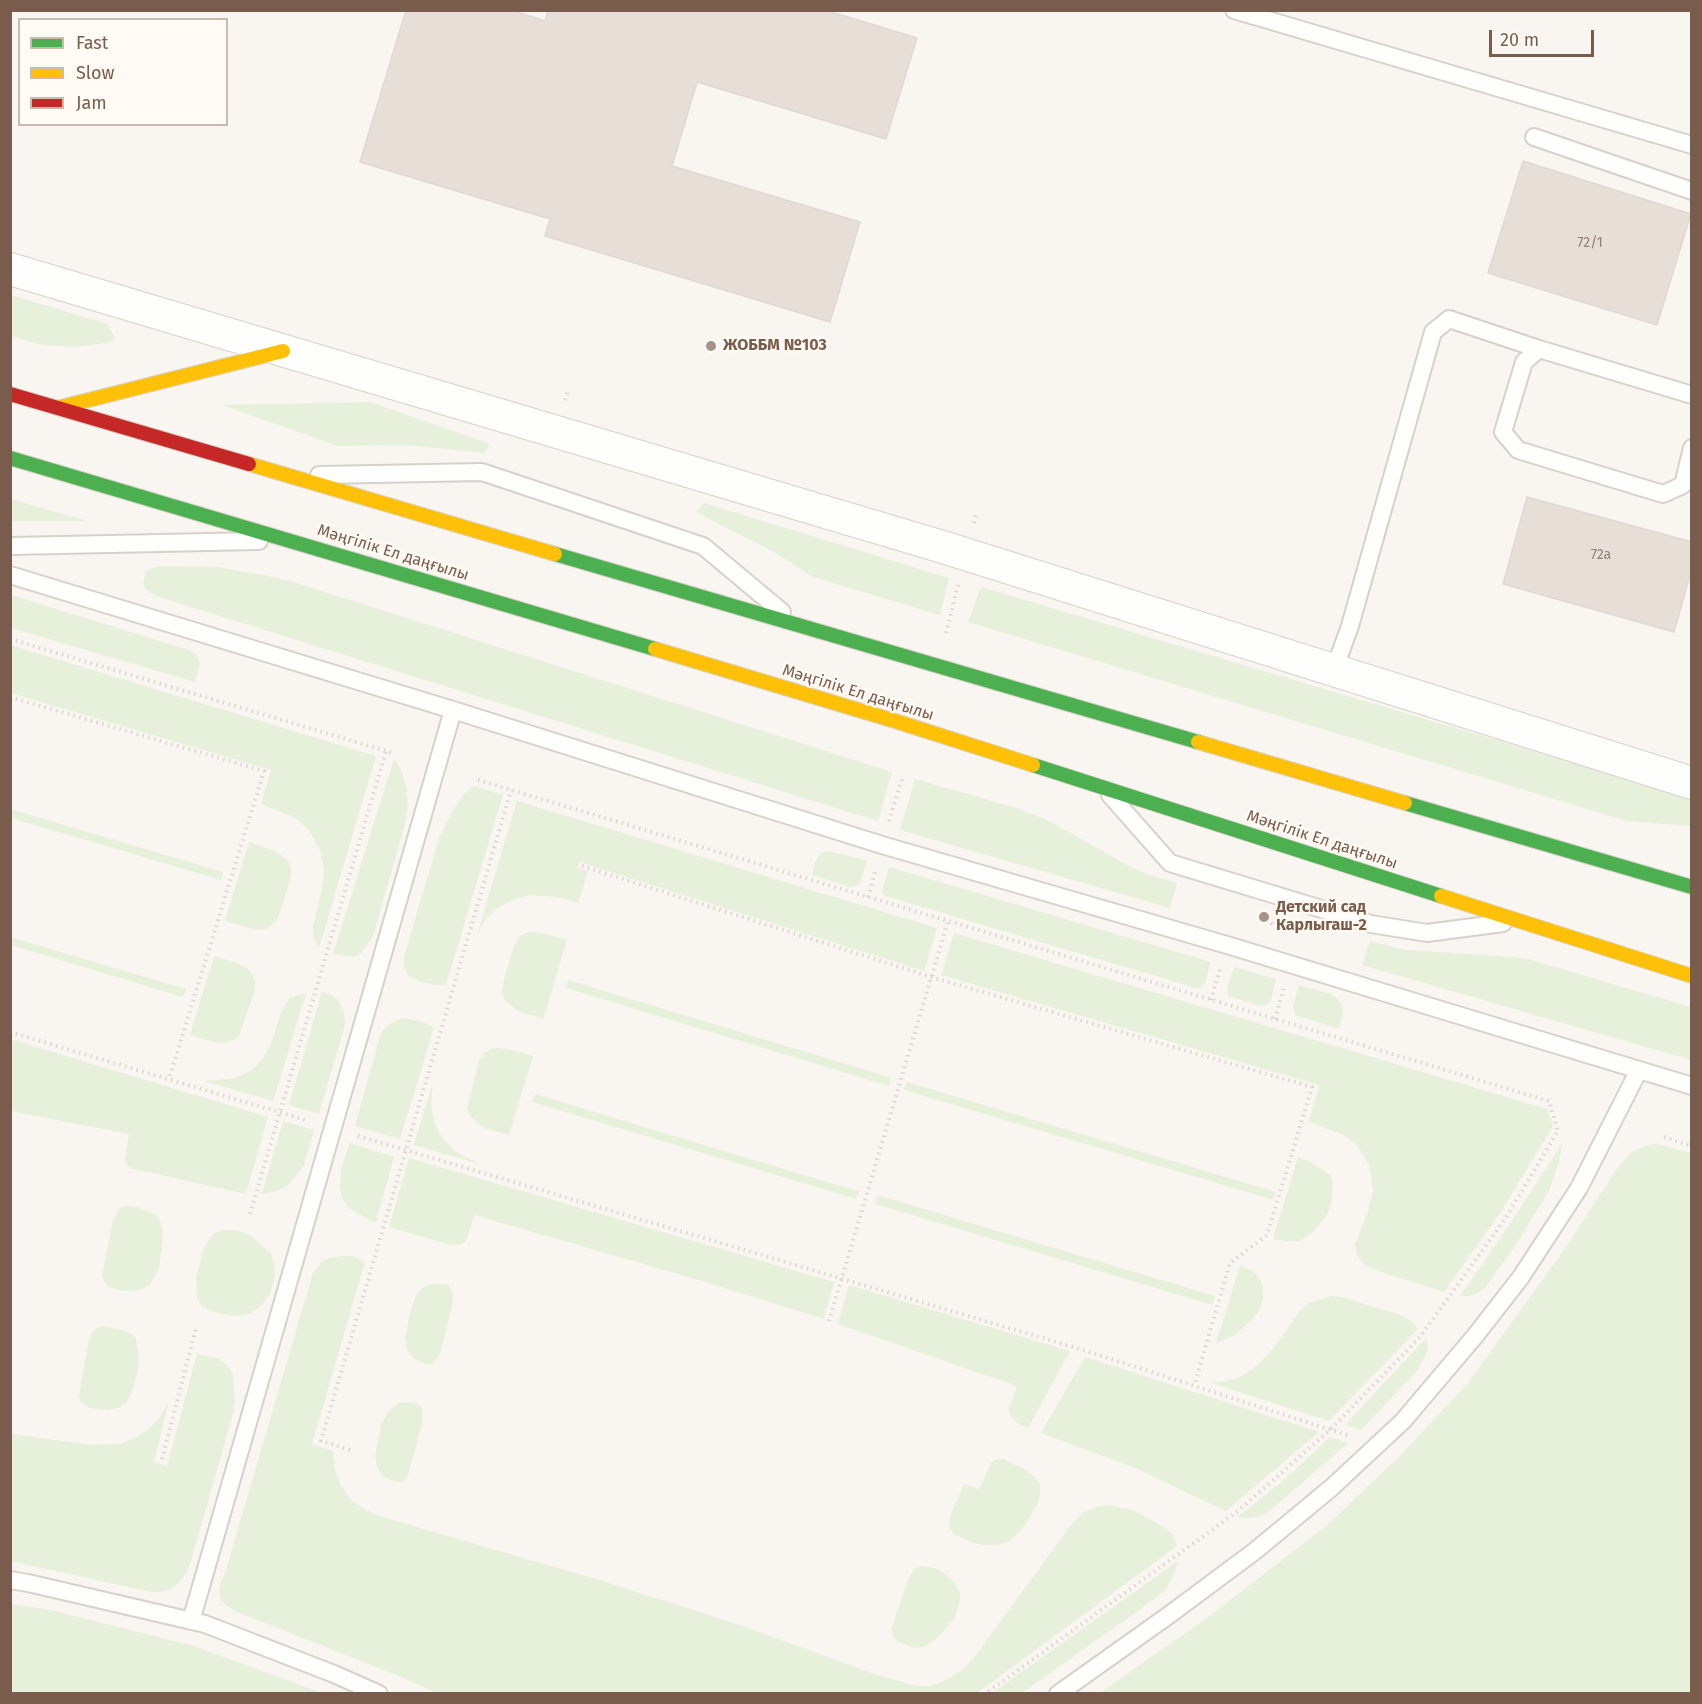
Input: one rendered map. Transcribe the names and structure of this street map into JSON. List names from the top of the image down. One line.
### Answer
{"streets":{"main road":["Мәңгілік Ел даңғылы"]},"places":["ЖОББМ №103","Детский сад Карлыгаш-2"],"house_numbers":["72/1","72а"],"legend":["Fast","Slow","Jam"],"scale_bar":"20 m"}
